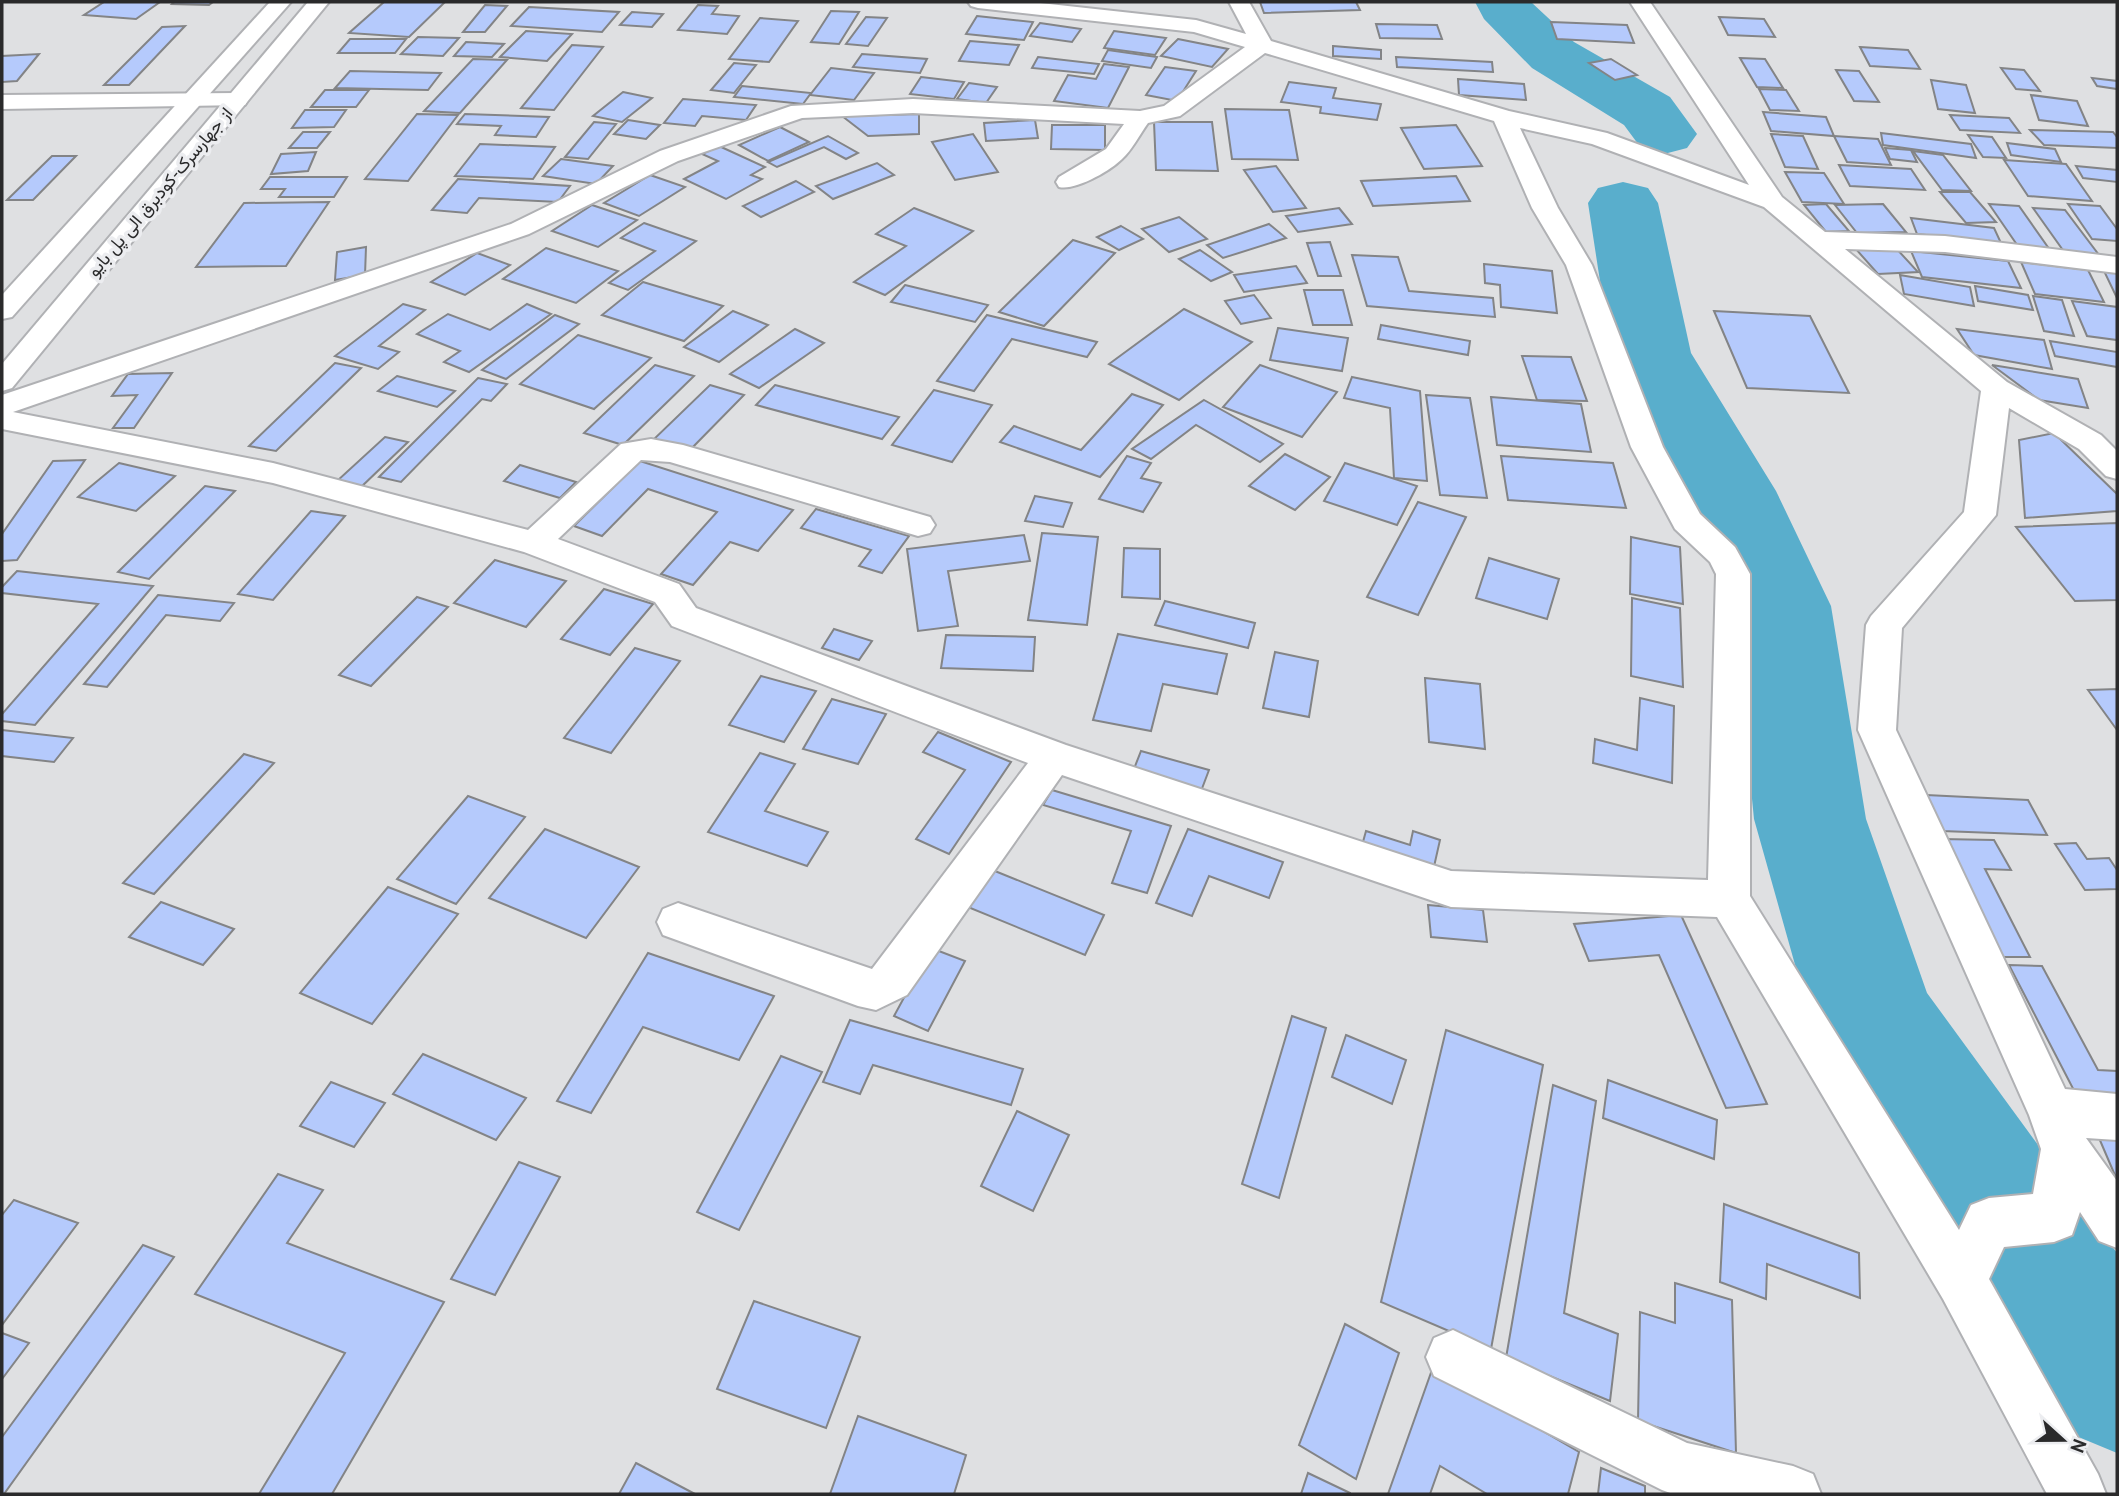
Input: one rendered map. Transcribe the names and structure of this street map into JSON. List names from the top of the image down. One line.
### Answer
{"streets":{"street":["از جهارسرک-کودبرق الی پل بایو"]},"north":"right"}
